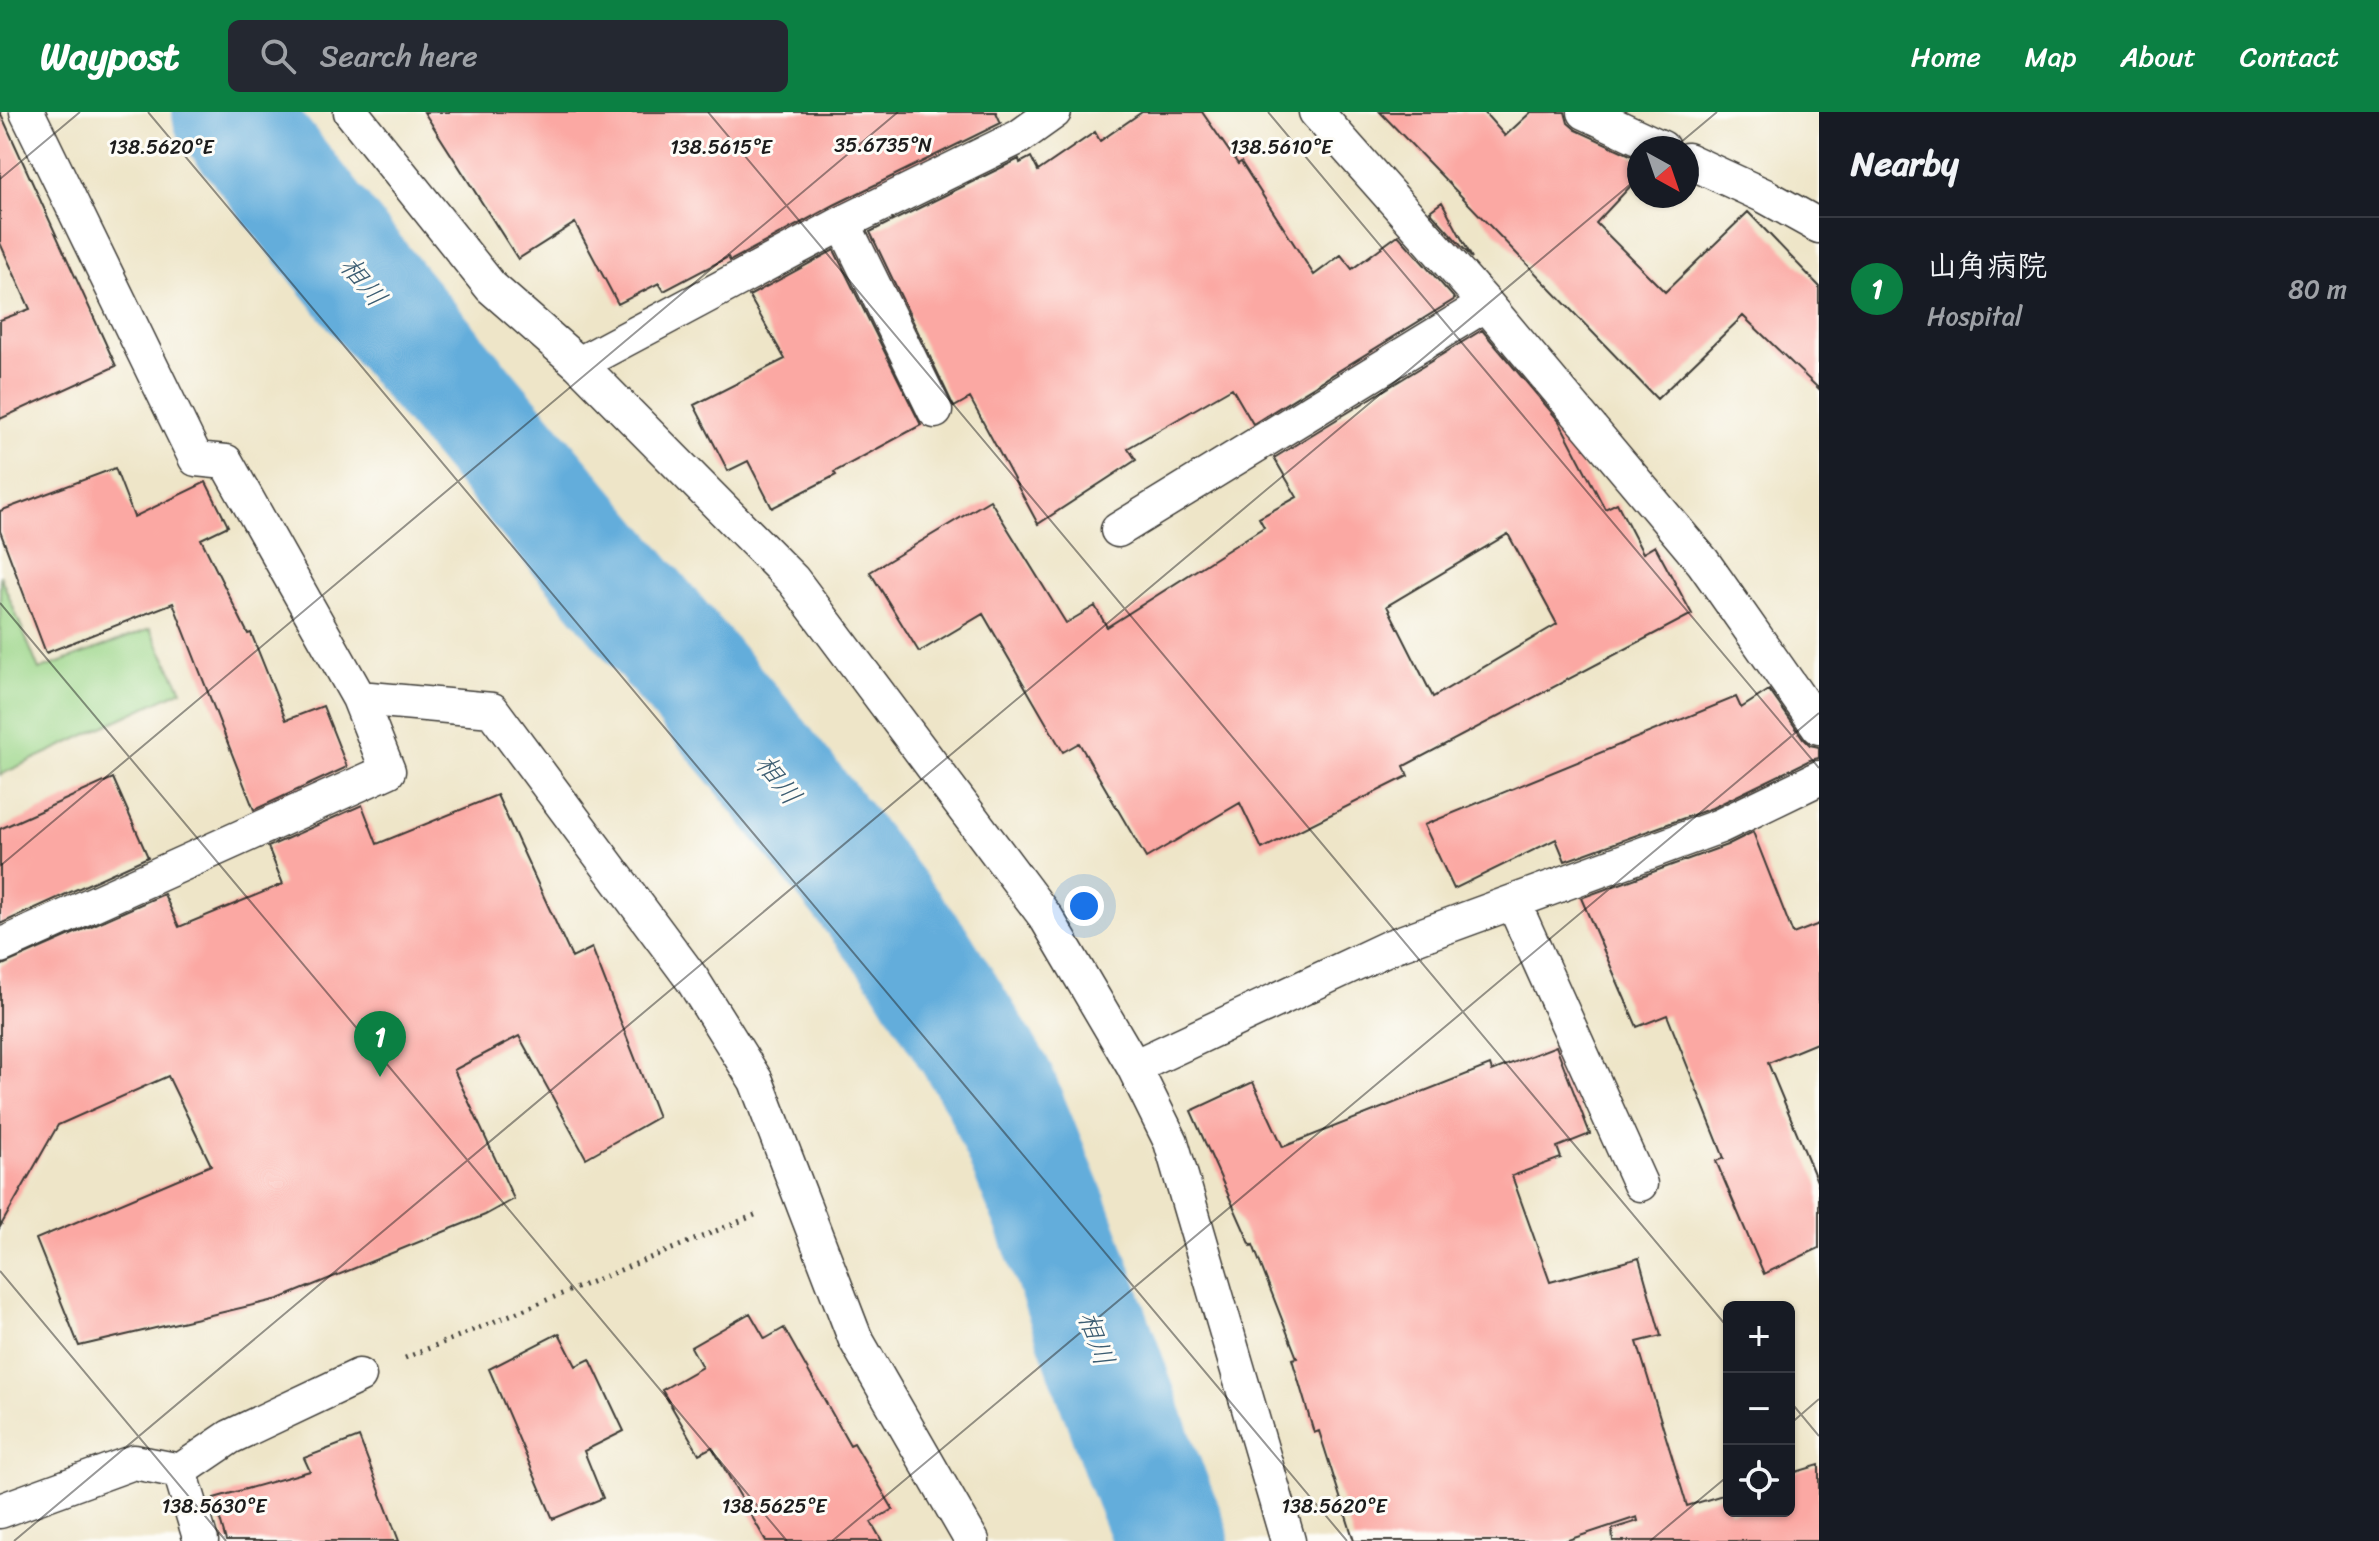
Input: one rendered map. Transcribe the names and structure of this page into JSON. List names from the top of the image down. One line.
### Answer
{"water":["相川"],"north":"bottom right","page":{"header":"Waypost","search":"Search here","nav":["Home","Map","About","Contact"],"heading":"Nearby","list":[{"mark":"1","name":"山角病院","note":"Hospital","value":"80 m"}],"pins":"1","map_buttons":["+","−"]},"coordinates":["35.6735°N","138.5620°E","138.5615°E","138.5610°E","138.5630°E","138.5625°E"]}
